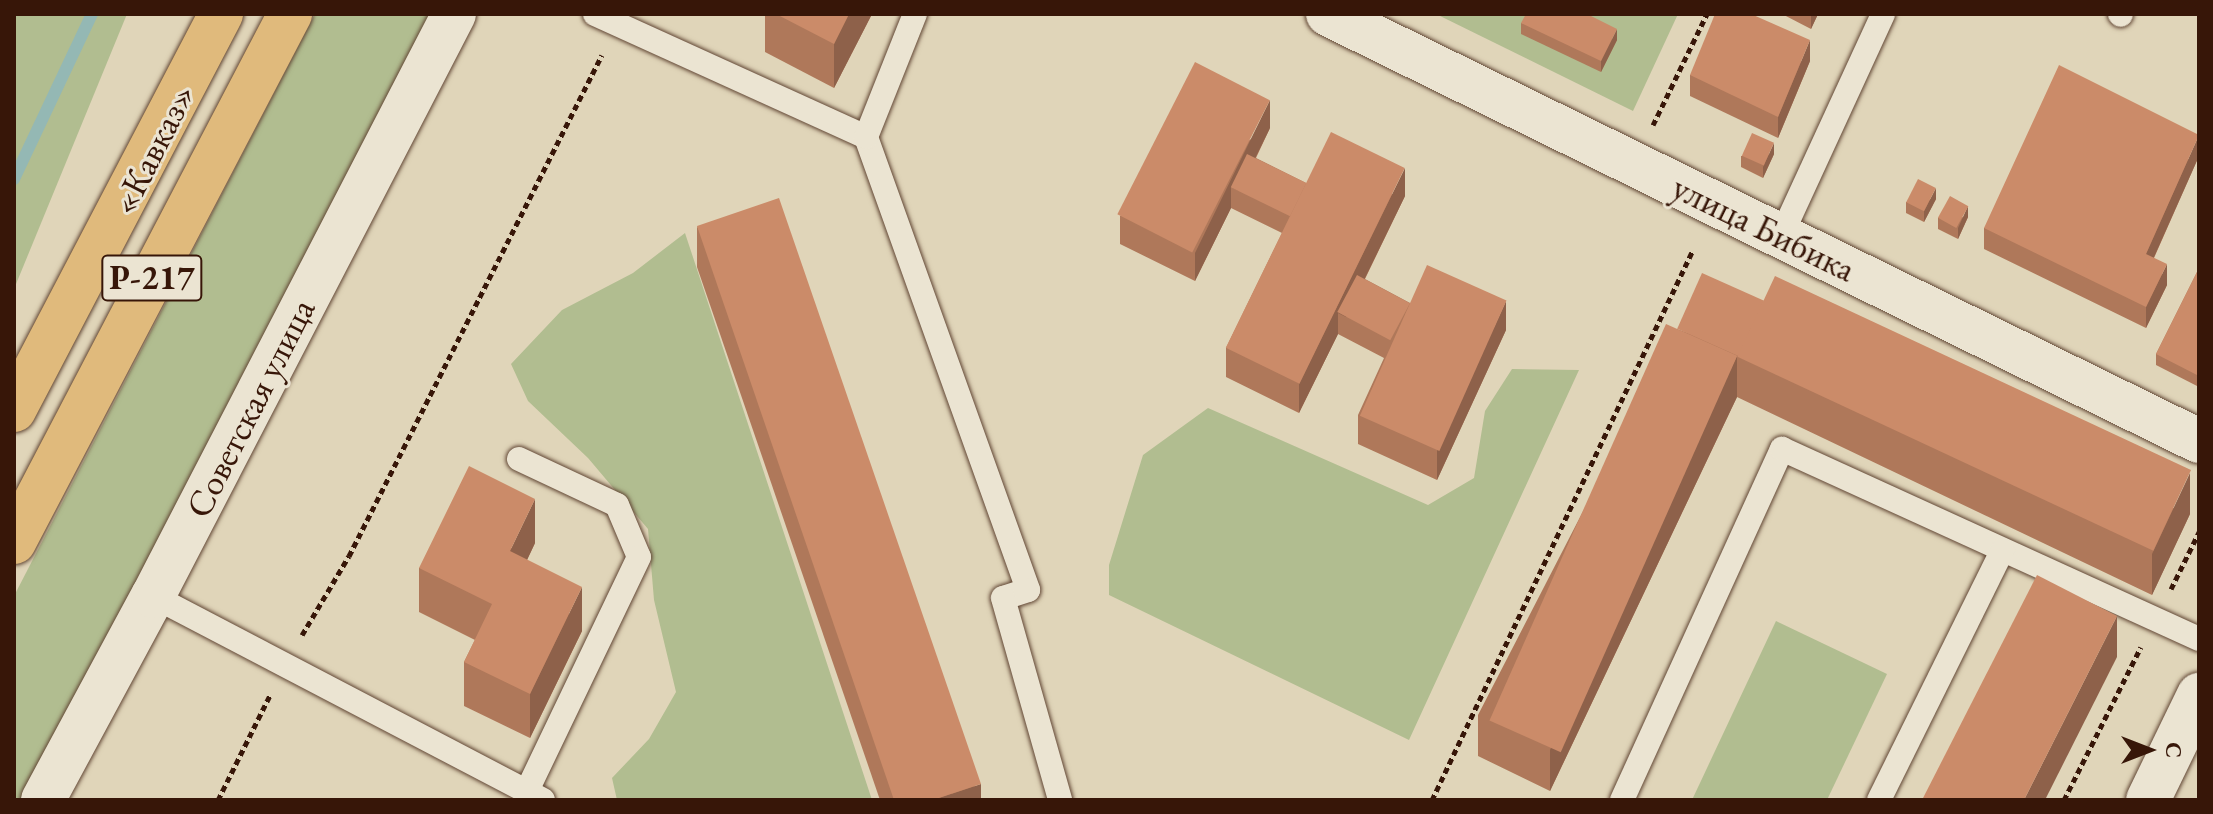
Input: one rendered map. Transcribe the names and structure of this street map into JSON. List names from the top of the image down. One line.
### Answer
{"streets":{"highway":["«Кавказ»","Р-217"],"street":["улица Бибика","Советская улица"]},"north":"right"}
